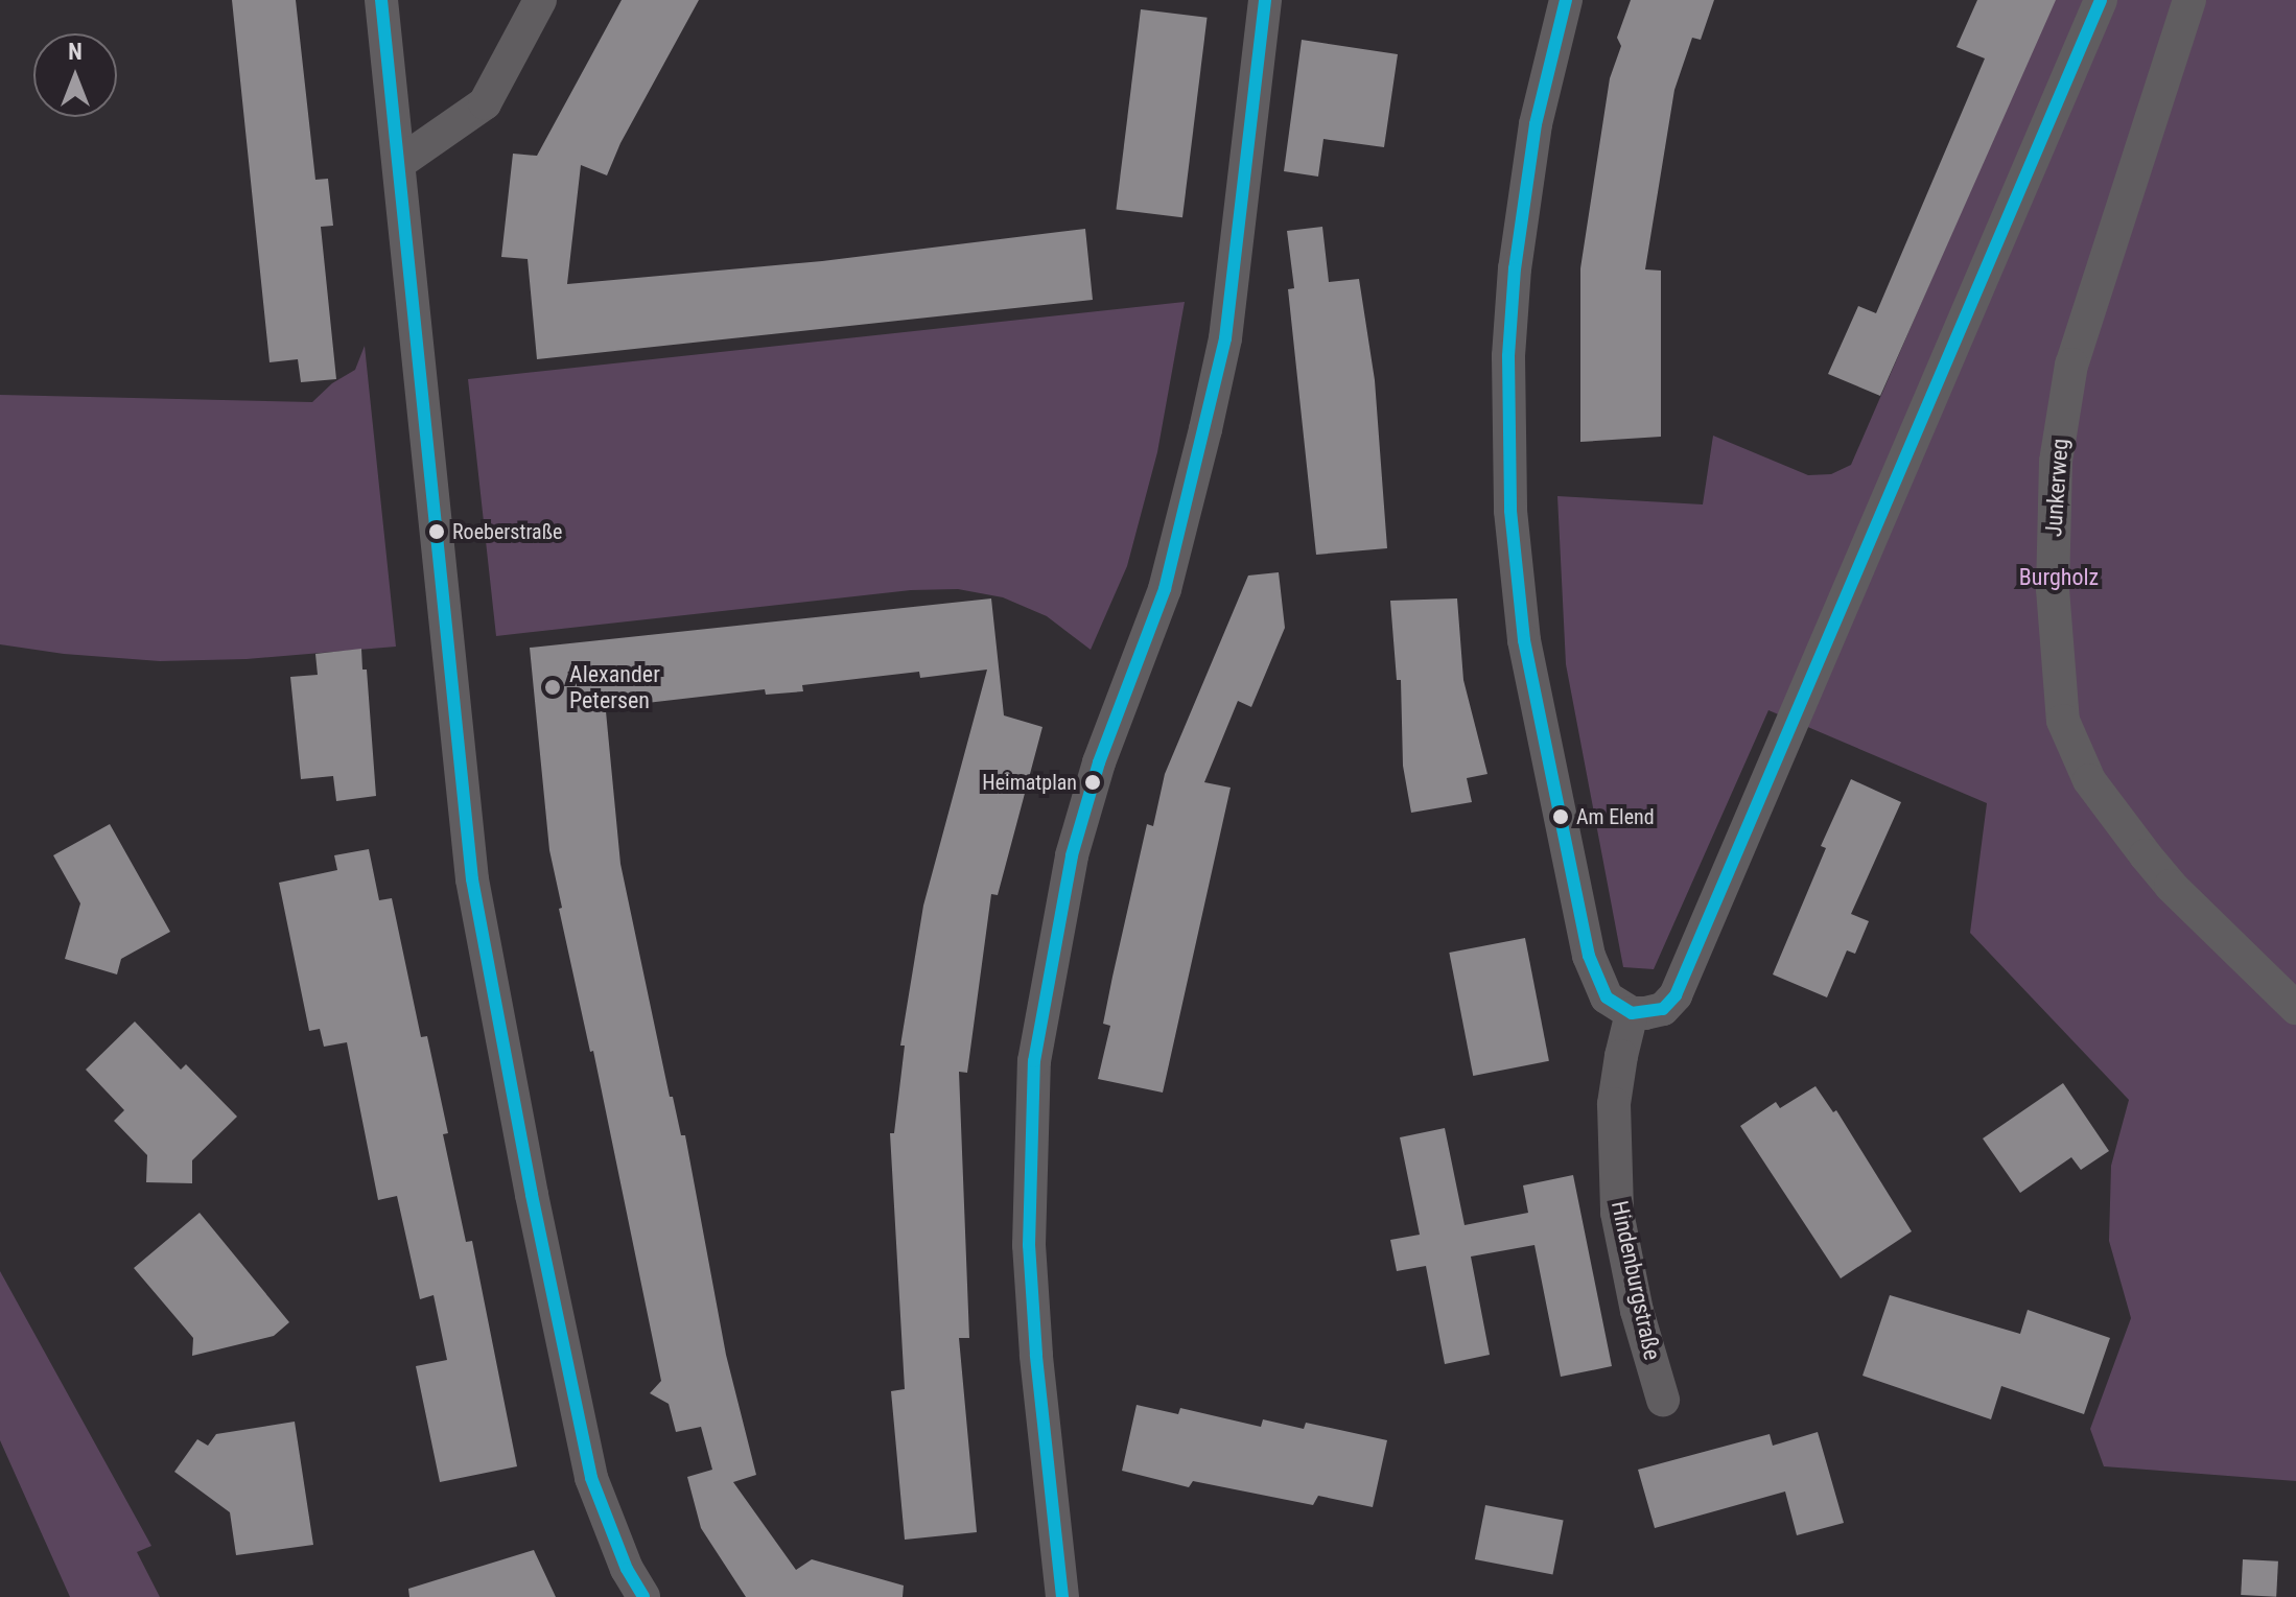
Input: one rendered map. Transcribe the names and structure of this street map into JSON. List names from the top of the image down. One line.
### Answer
{"streets":{"street":["Junkerweg","Hindenburgstraße"]},"parks":["Burgholz"],"places":["Roeberstraße","Alexander Petersen","Heimatplan","Am Elend"],"north":"top"}
